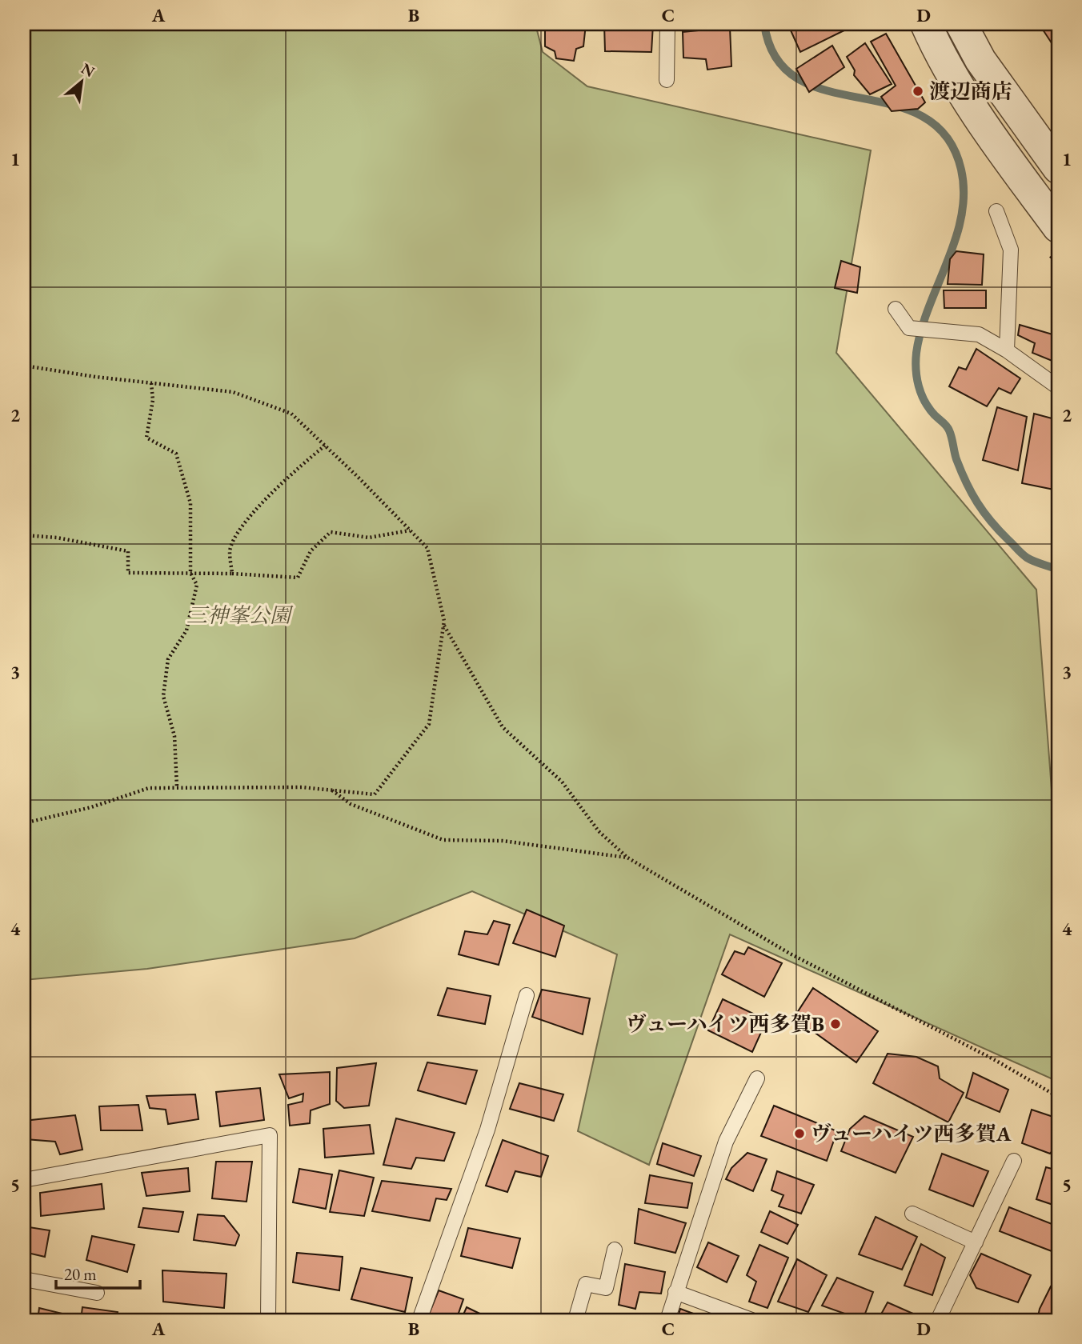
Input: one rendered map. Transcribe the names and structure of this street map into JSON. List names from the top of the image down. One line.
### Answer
{"parks":["三神峯公園"],"places":["渡辺商店","ヴューハイツ西多賀B","ヴューハイツ西多賀A"],"scale_bar":"20 m","north":"top right","grid":{"columns":["A","B","C","D"],"rows":["1","2","3","4","5"]}}
